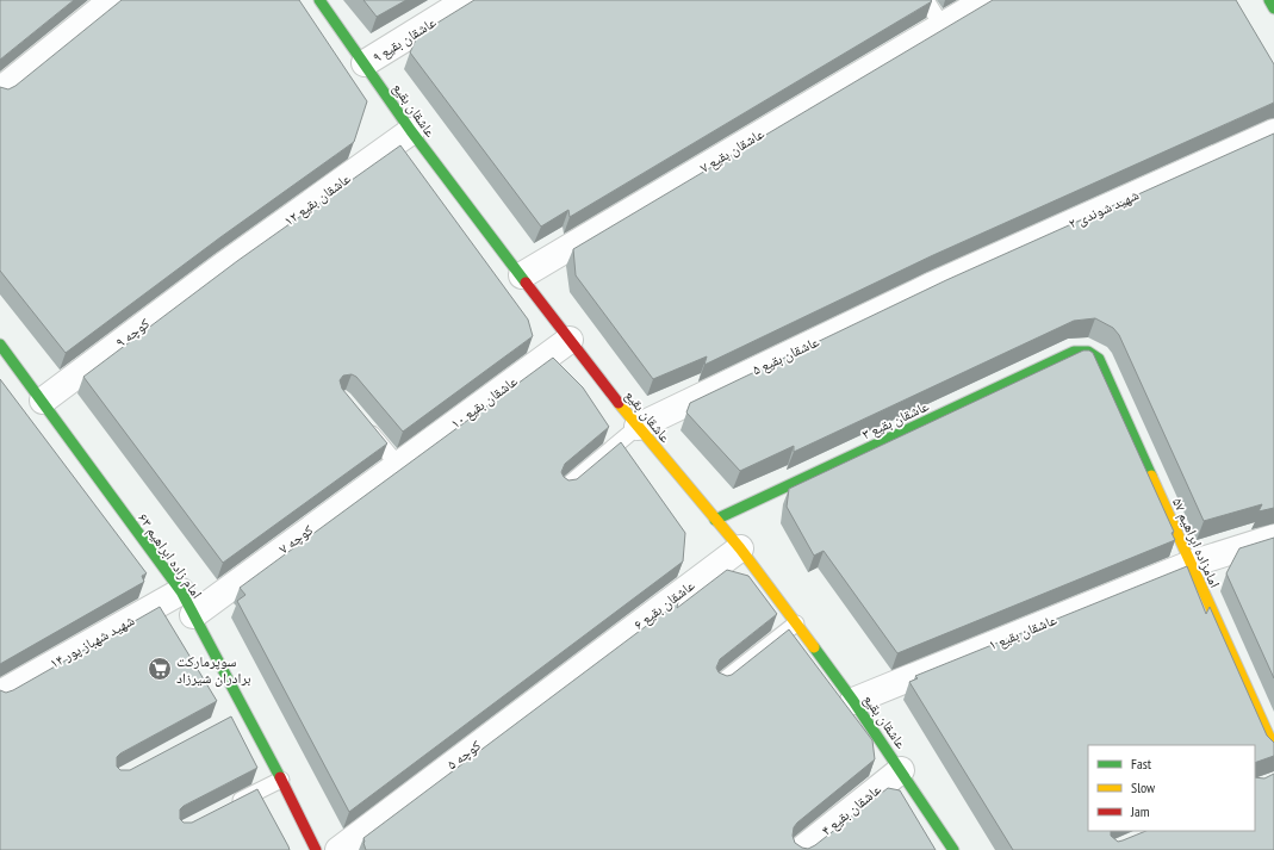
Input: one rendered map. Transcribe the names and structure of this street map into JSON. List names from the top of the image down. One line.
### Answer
{"streets":{"street":["عاشقان بقیع ۹","عاشقان بقیع","عاشقان بقیع ۷","عاشقان بقیع ۱۲","شهید شوندی ۲","کوچه ۹","عاشقان بقیع ۵","عاشقان بقیع ۱۰","عاشقان بقیع ۳","کوچه ۷","امامزاده ابراهیم ۵۷","امام زاده ابراهیم ۶۳","عاشقان بقیع ۶","عاشقان بقیع ۱","شهید شهباز پور ۱۴","کوچه ۵","عاشقان بقیع ۴"]},"crossings":[["عاشقان بقیع ۹","عاشقان بقیع"],["عاشقان بقیع","عاشقان بقیع ۷"],["عاشقان بقیع","عاشقان بقیع ۱۲"],["عاشقان بقیع","عاشقان بقیع ۵"],["عاشقان بقیع","عاشقان بقیع ۱۰"],["عاشقان بقیع","عاشقان بقیع ۳"],["عاشقان بقیع","عاشقان بقیع ۶"],["عاشقان بقیع","عاشقان بقیع ۱"],["عاشقان بقیع","عاشقان بقیع ۴"],["عاشقان بقیع ۱۲","کوچه ۹"],["شهید شوندی ۲","عاشقان بقیع ۵"],["کوچه ۹","امام زاده ابراهیم ۶۳"],["عاشقان بقیع ۱۰","کوچه ۷"],["عاشقان بقیع ۳","امامزاده ابراهیم ۵۷"],["کوچه ۷","امام زاده ابراهیم ۶۳"],["امامزاده ابراهیم ۵۷","عاشقان بقیع ۱"],["امام زاده ابراهیم ۶۳","شهید شهباز پور ۱۴"],["عاشقان بقیع ۶","کوچه ۵"]],"places":{"supermarket":["سوپرمارکت برادران شیرزاد"]},"legend":["Fast","Slow","Jam"]}
